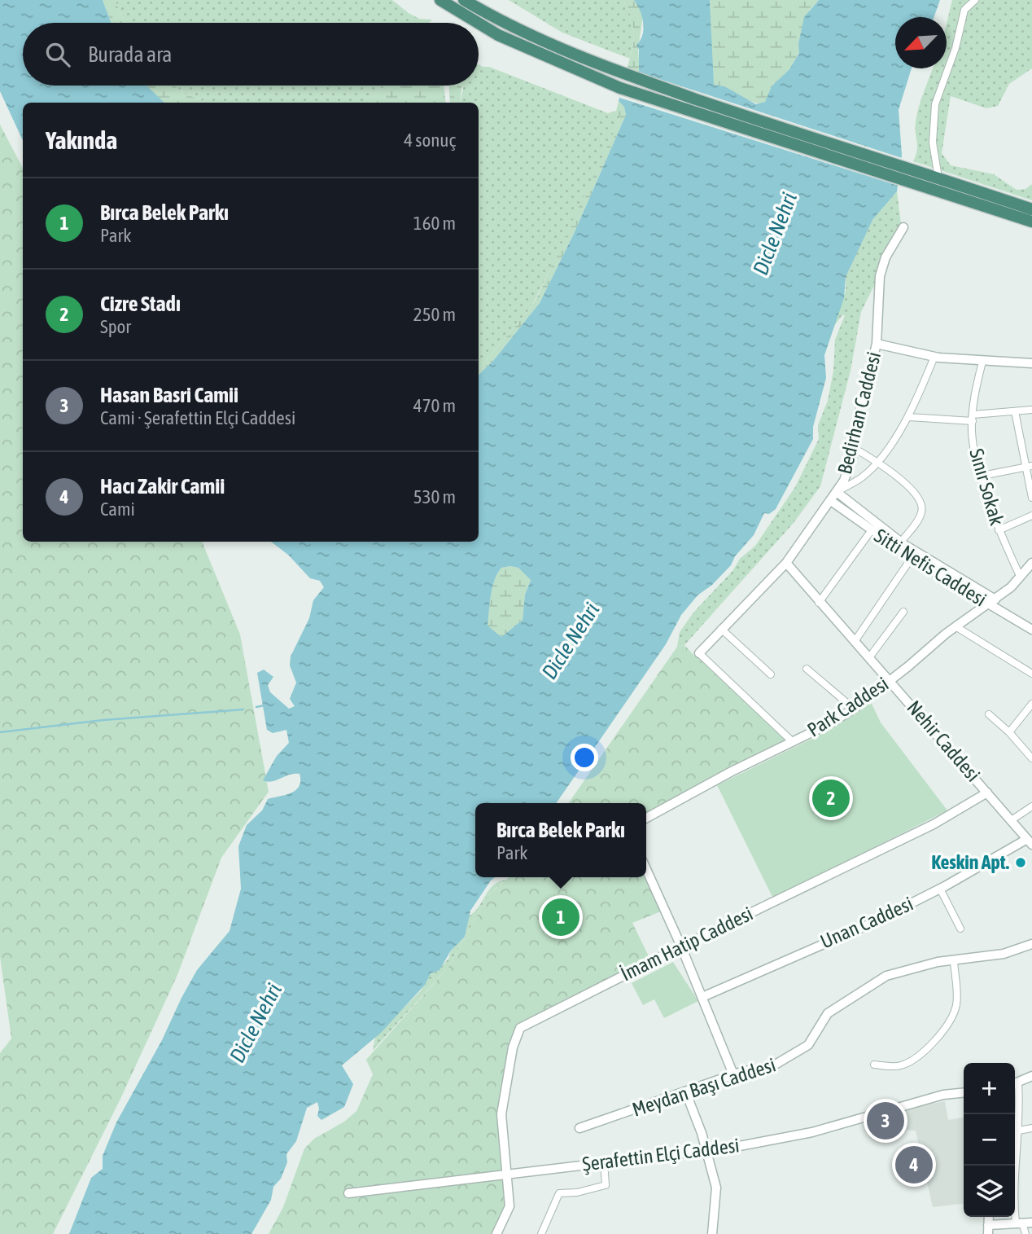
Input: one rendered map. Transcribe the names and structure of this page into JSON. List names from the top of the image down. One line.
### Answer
{"streets":{"street":["Bedirhan Caddesi","Sınır Sokak","Sitti Nefis Caddesi","Park Caddesi","Nehir Caddesi","Unan Caddesi","İmam Hatip Caddesi","Meydan Başı Caddesi","Şerafettin Elçi Caddesi"]},"crossings":[["Bedirhan Caddesi","Sitti Nefis Caddesi"],["Bedirhan Caddesi","Nehir Caddesi"],["Sınır Sokak","Park Caddesi"],["Sitti Nefis Caddesi","Park Caddesi"],["Park Caddesi","Nehir Caddesi"],["Nehir Caddesi","Unan Caddesi"],["Nehir Caddesi","İmam Hatip Caddesi"],["İmam Hatip Caddesi","Şerafettin Elçi Caddesi"]],"water":["Dicle Nehri"],"places":["Keskin Apt."],"north":"bottom left","page":{"search":"Burada ara","heading":["Yakında","4 sonuç"],"list":[{"mark":"1","name":"Bırca Belek Parkı","note":"Park","value":"160 m"},{"mark":"2","name":"Cizre Stadı","note":"Spor","value":"250 m"},{"mark":"3","name":"Hasan Basri Camii","note":"Cami · Şerafettin Elçi Caddesi","value":"470 m"},{"mark":"4","name":"Hacı Zakir Camii","note":"Cami","value":"530 m"}],"pins":["2","1","3","4"],"popup":["Bırca Belek Parkı","Park"],"map_buttons":["+","−"]}}
